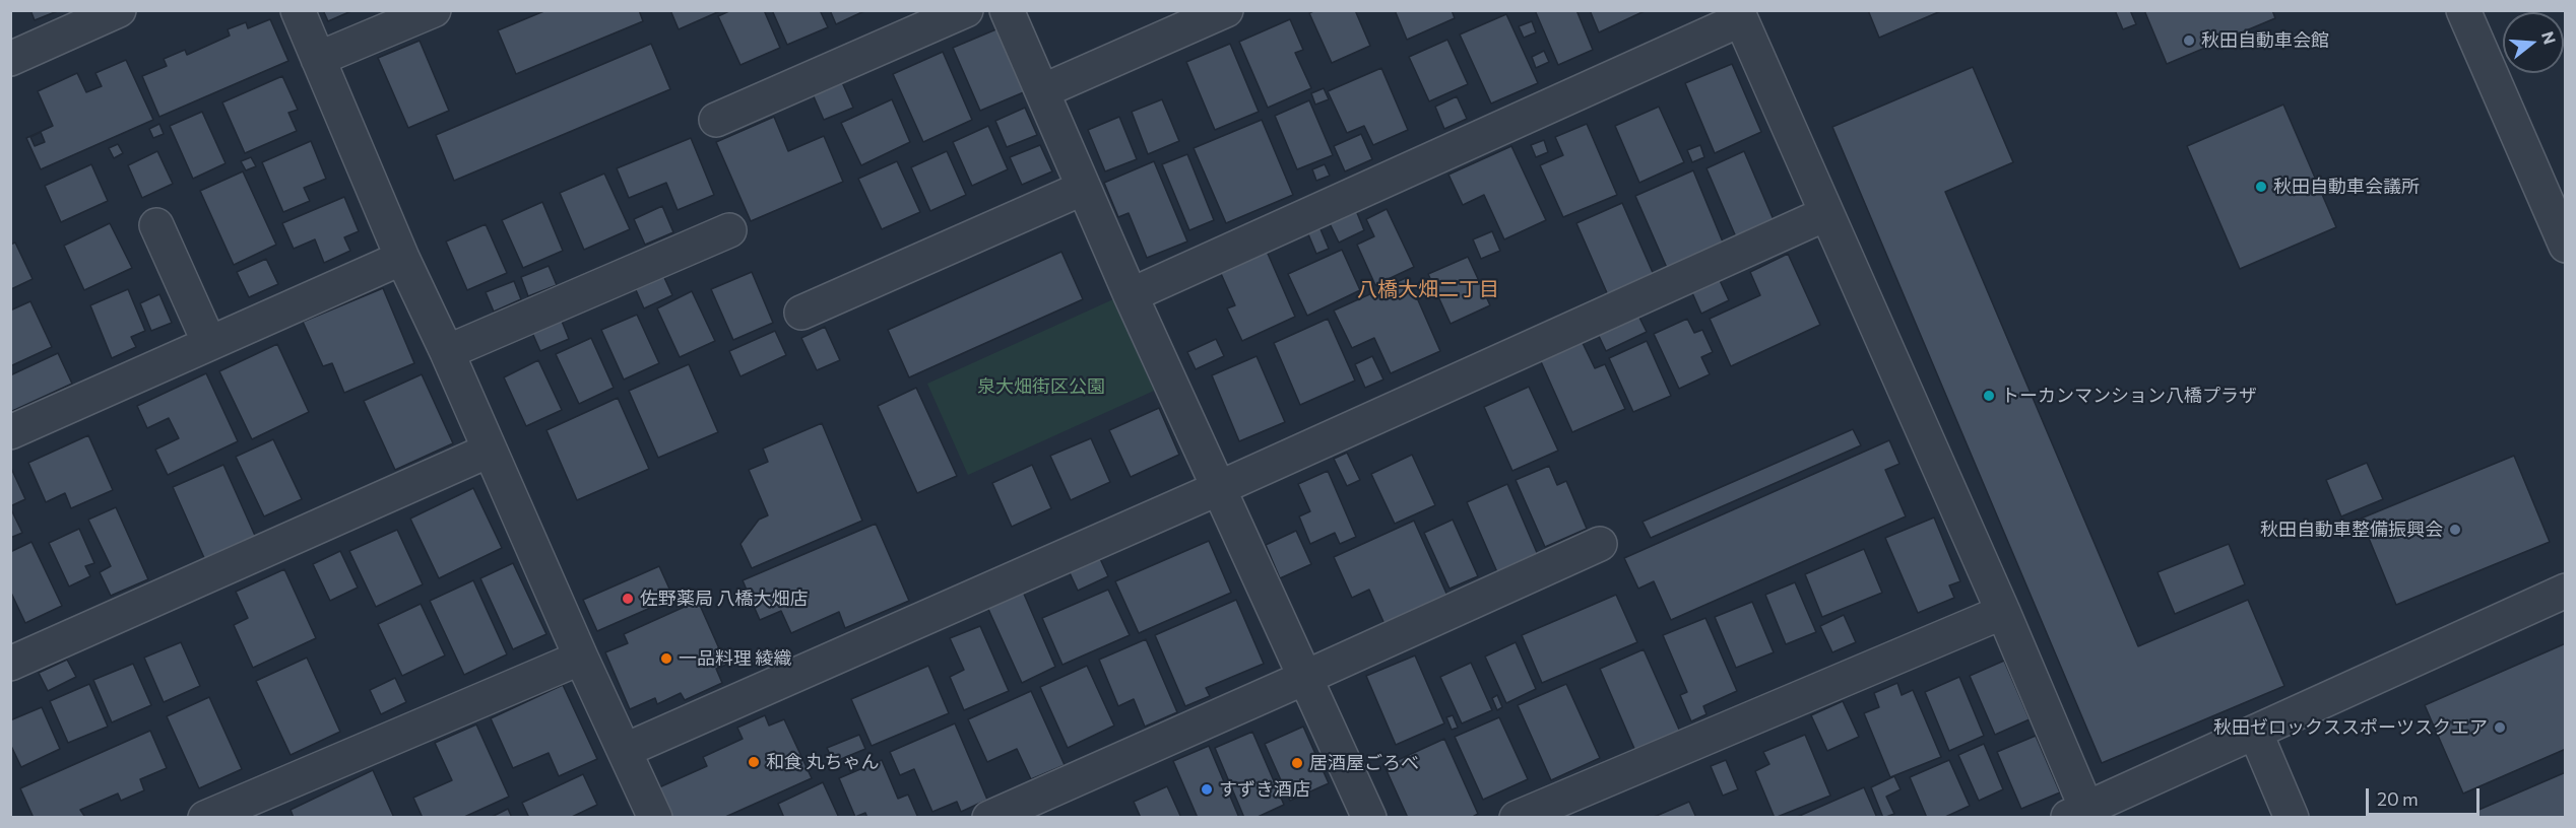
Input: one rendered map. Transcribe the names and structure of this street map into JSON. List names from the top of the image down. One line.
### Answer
{"districts":["八橋大畑二丁目"],"parks":["泉大畑街区公園"],"places":["秋田自動車会館","秋田自動車会議所","トーカンマンション八橋プラザ","秋田自動車整備振興会","佐野薬局 八橋大畑店","一品料理 綾織","秋田ゼロックススポーツスクエア","和食 丸ちゃん","居酒屋ごろべ","すずき酒店"],"scale_bar":"20 m","north":"right"}
